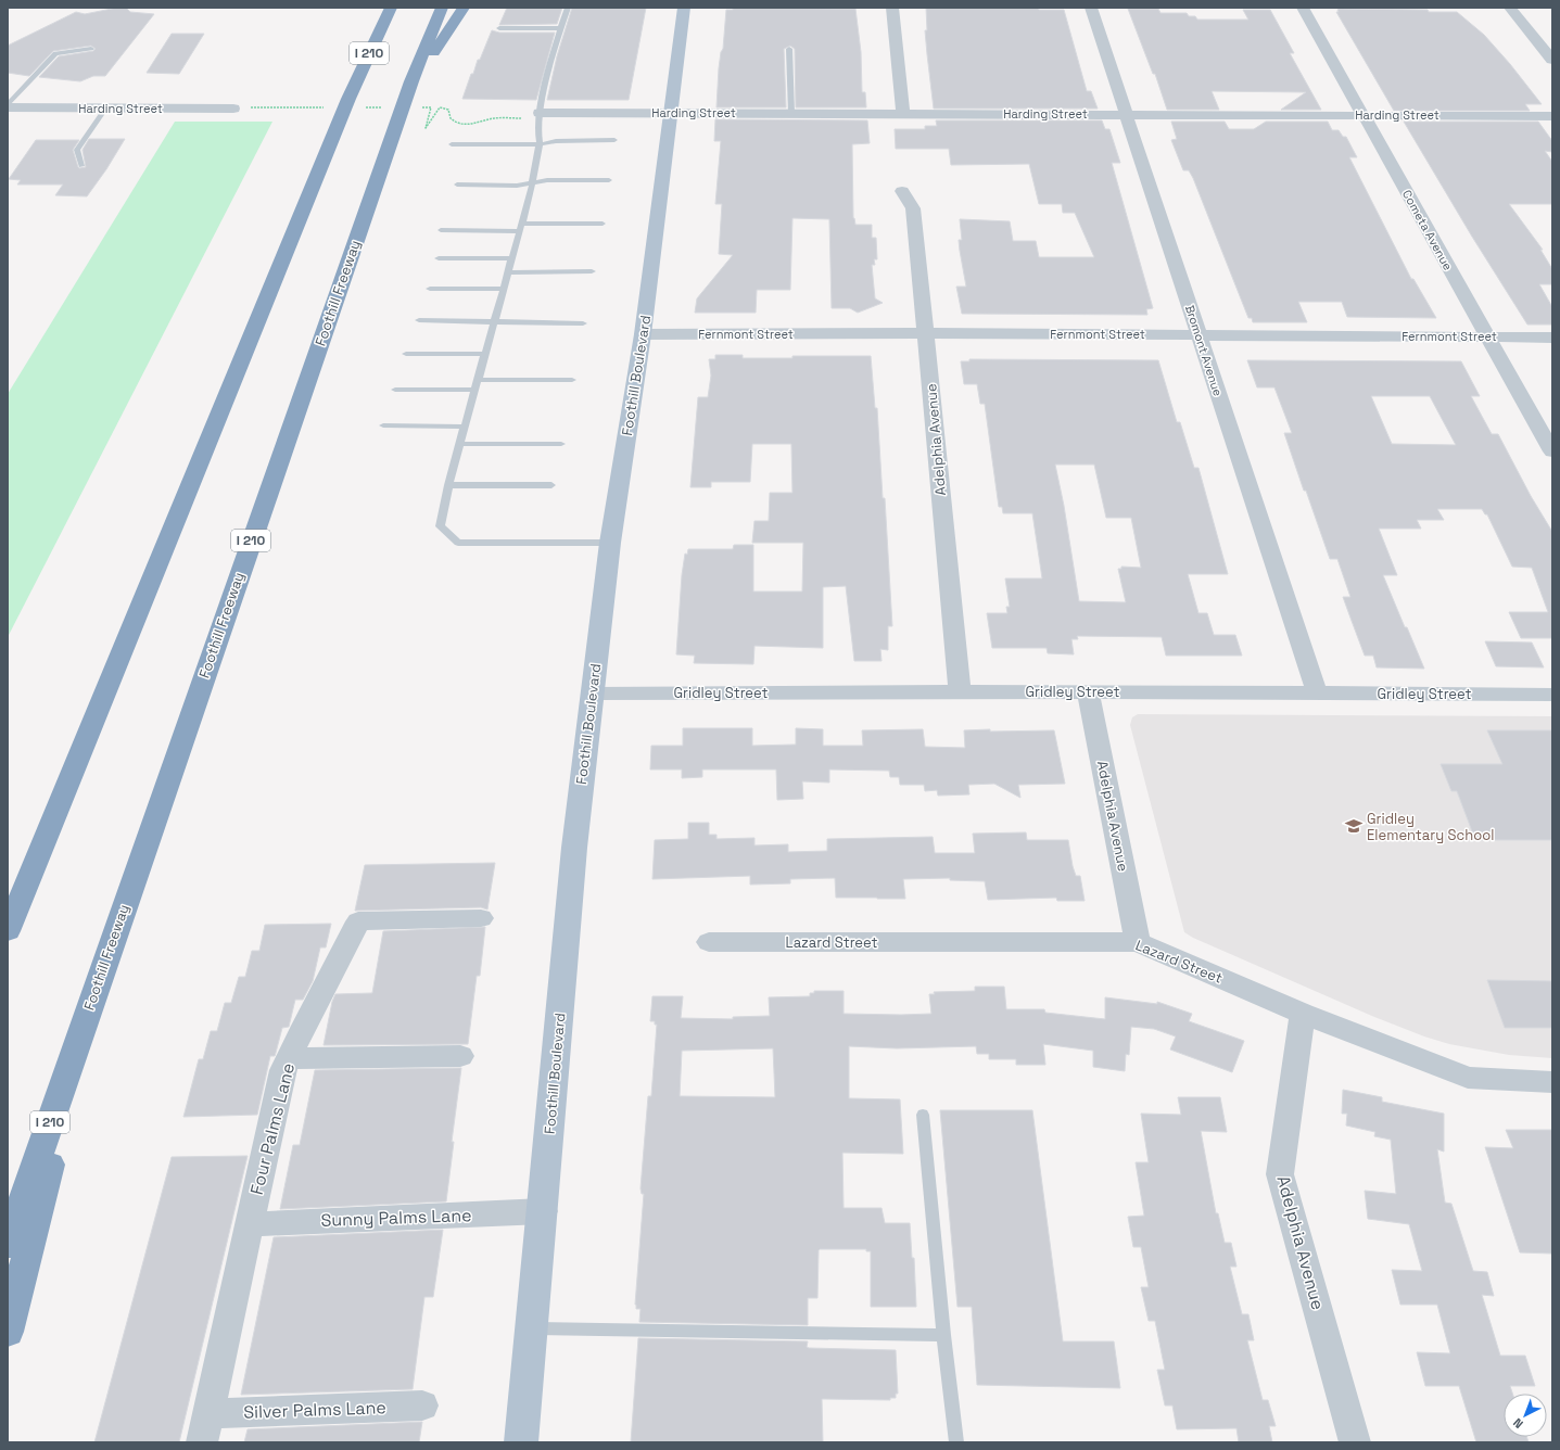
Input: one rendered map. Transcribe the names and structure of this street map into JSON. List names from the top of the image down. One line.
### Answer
{"streets":{"highway":["I 210","Foothill Freeway"],"main road":["Foothill Boulevard"],"street":["Harding Street","Cometa Avenue","Fernmont Street","Bromont Avenue","Adelphia Avenue","Gridley Street","Lazard Street","Four Palms Lane","Sunny Palms Lane","Silver Palms Lane"]},"crossings":[["Harding Street","Cometa Avenue"],["Harding Street","Bromont Avenue"],["Harding Street","Foothill Boulevard"],["Cometa Avenue","Fernmont Street"],["Fernmont Street","Bromont Avenue"],["Fernmont Street","Foothill Boulevard"],["Fernmont Street","Adelphia Avenue"],["Bromont Avenue","Gridley Street"],["Foothill Boulevard","Gridley Street"],["Foothill Boulevard","Sunny Palms Lane"],["Adelphia Avenue","Gridley Street"],["Adelphia Avenue","Lazard Street"],["Four Palms Lane","Sunny Palms Lane"],["Four Palms Lane","Silver Palms Lane"]],"places":{"school or university":["Gridley Elementary School"]},"north":"bottom left"}
